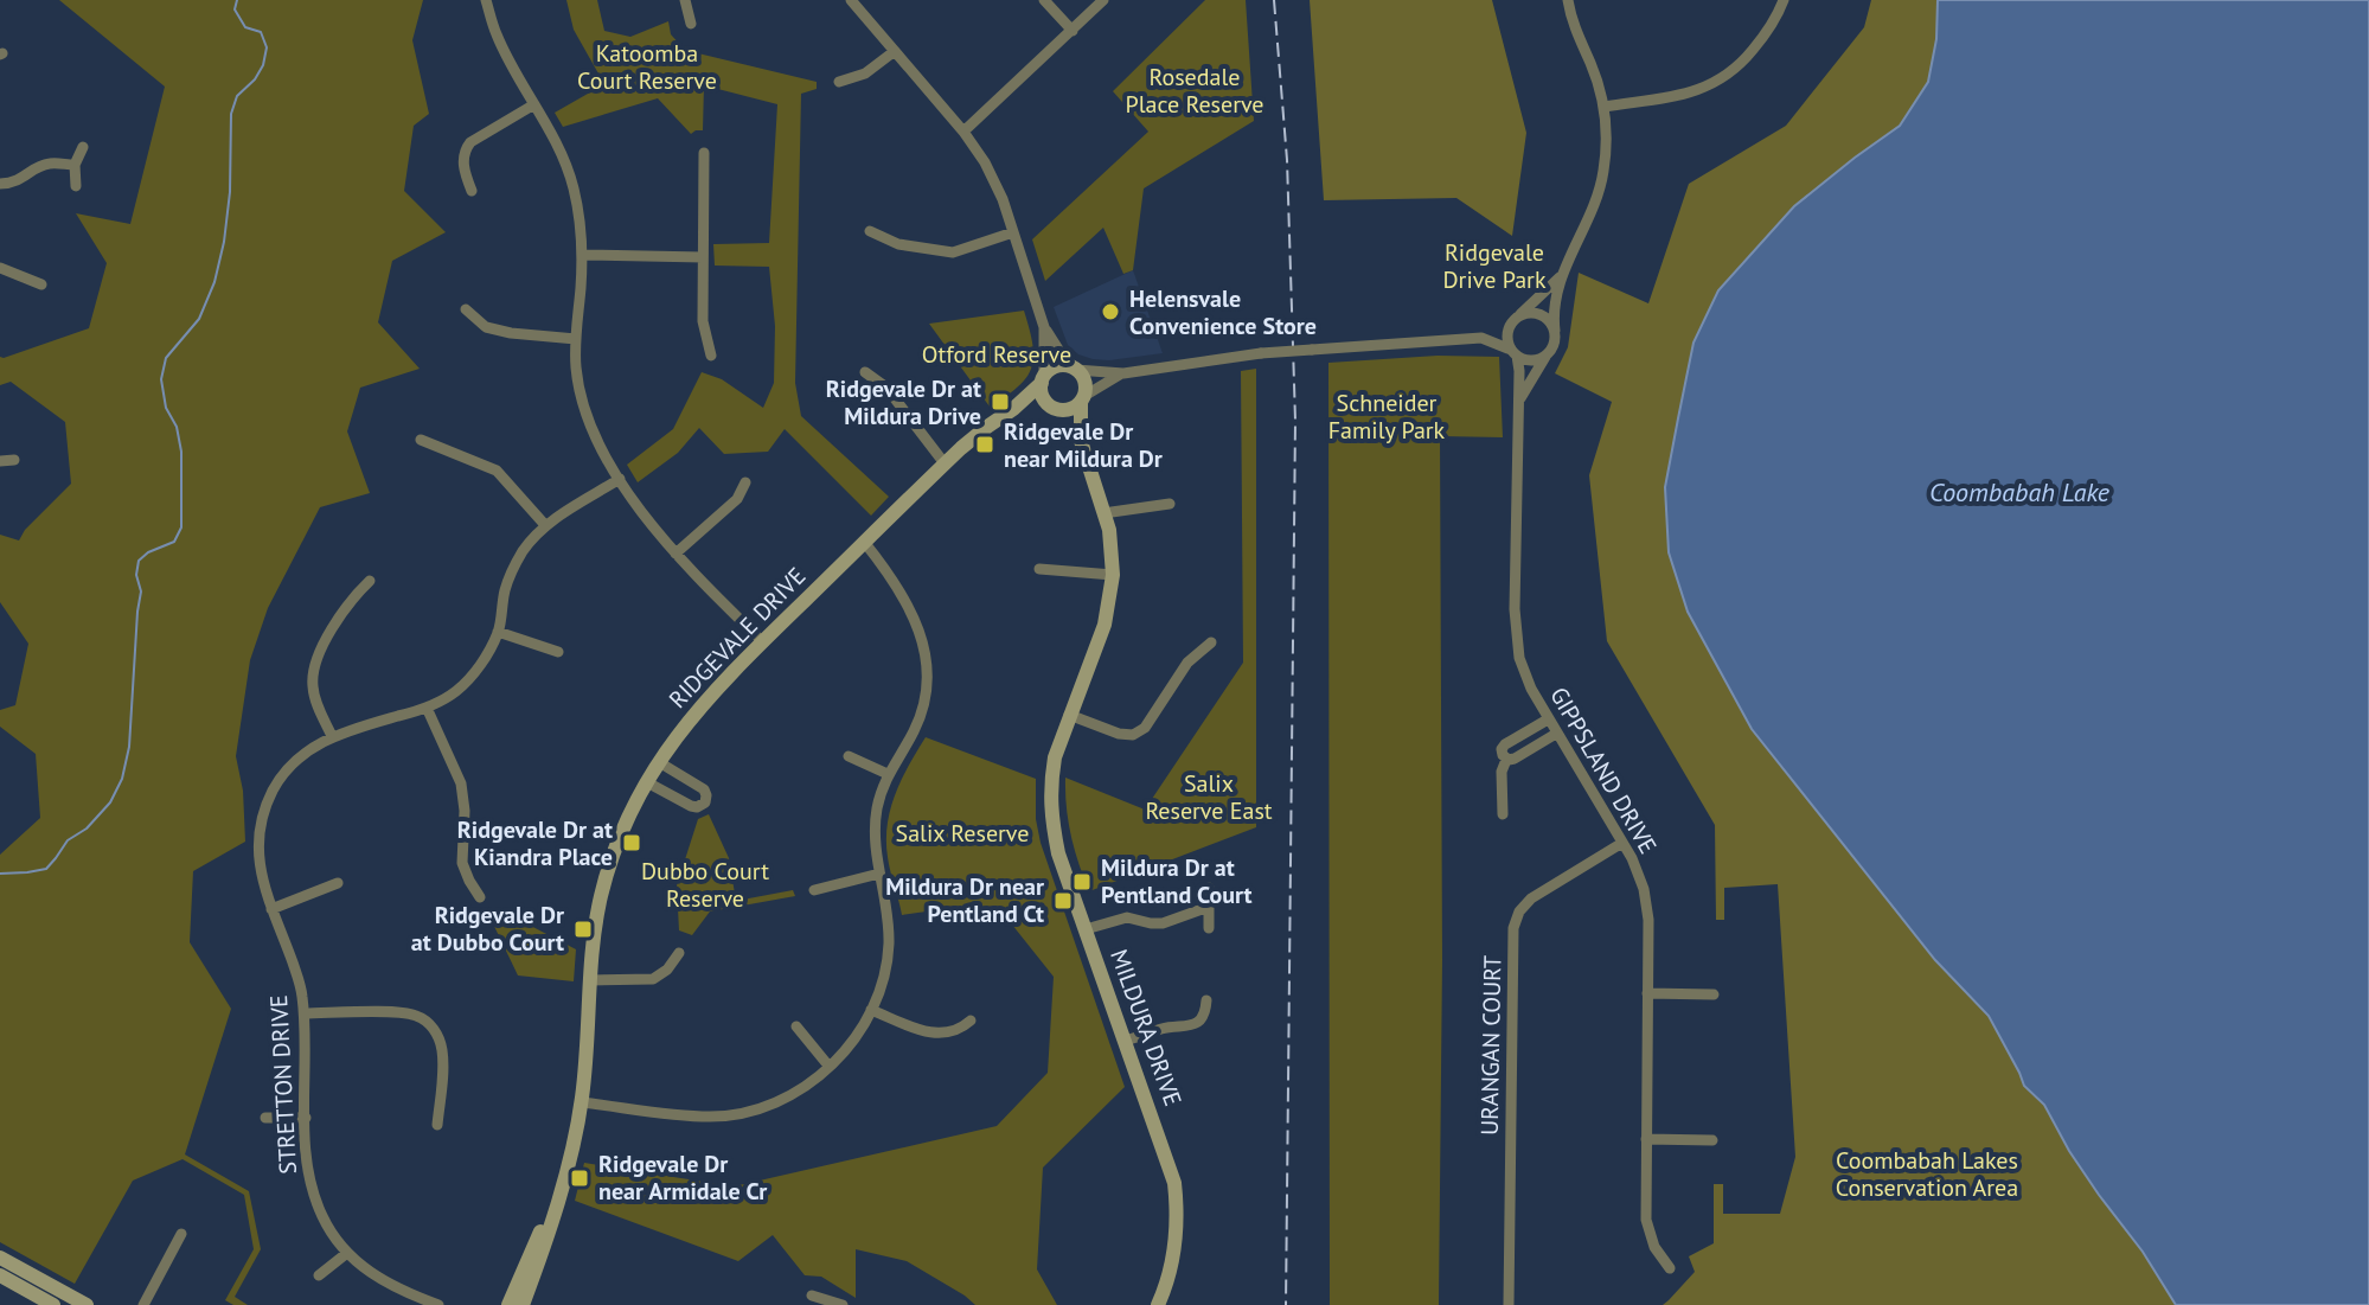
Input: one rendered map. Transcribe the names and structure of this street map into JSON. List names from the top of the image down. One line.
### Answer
{"streets":{"street":["RIDGEVALE DRIVE","GIPPSLAND DRIVE","MILDURA DRIVE","URANGAN COURT","STRETTON DRIVE"]},"crossings":[["RIDGEVALE DRIVE","MILDURA DRIVE"],["GIPPSLAND DRIVE","URANGAN COURT"]],"water":["Coombabah Lake"],"parks":["Katoomba Court Reserve","Rosedale Place Reserve","Ridgevale Drive Park","Otford Reserve","Schneider Family Park","Salix Reserve East","Salix Reserve","Dubbo Court Reserve","Coombabah Lakes Conservation Area"],"places":{"other":["Helensvale Convenience Store"],"transit":["Ridgevale Dr at Mildura Drive","Ridgevale Dr near Mildura Dr","Ridgevale Dr at Kiandra Place","Mildura Dr at Pentland Court","Mildura Dr near Pentland Ct","Ridgevale Dr at Dubbo Court","Ridgevale Dr near Armidale Cr"]}}
